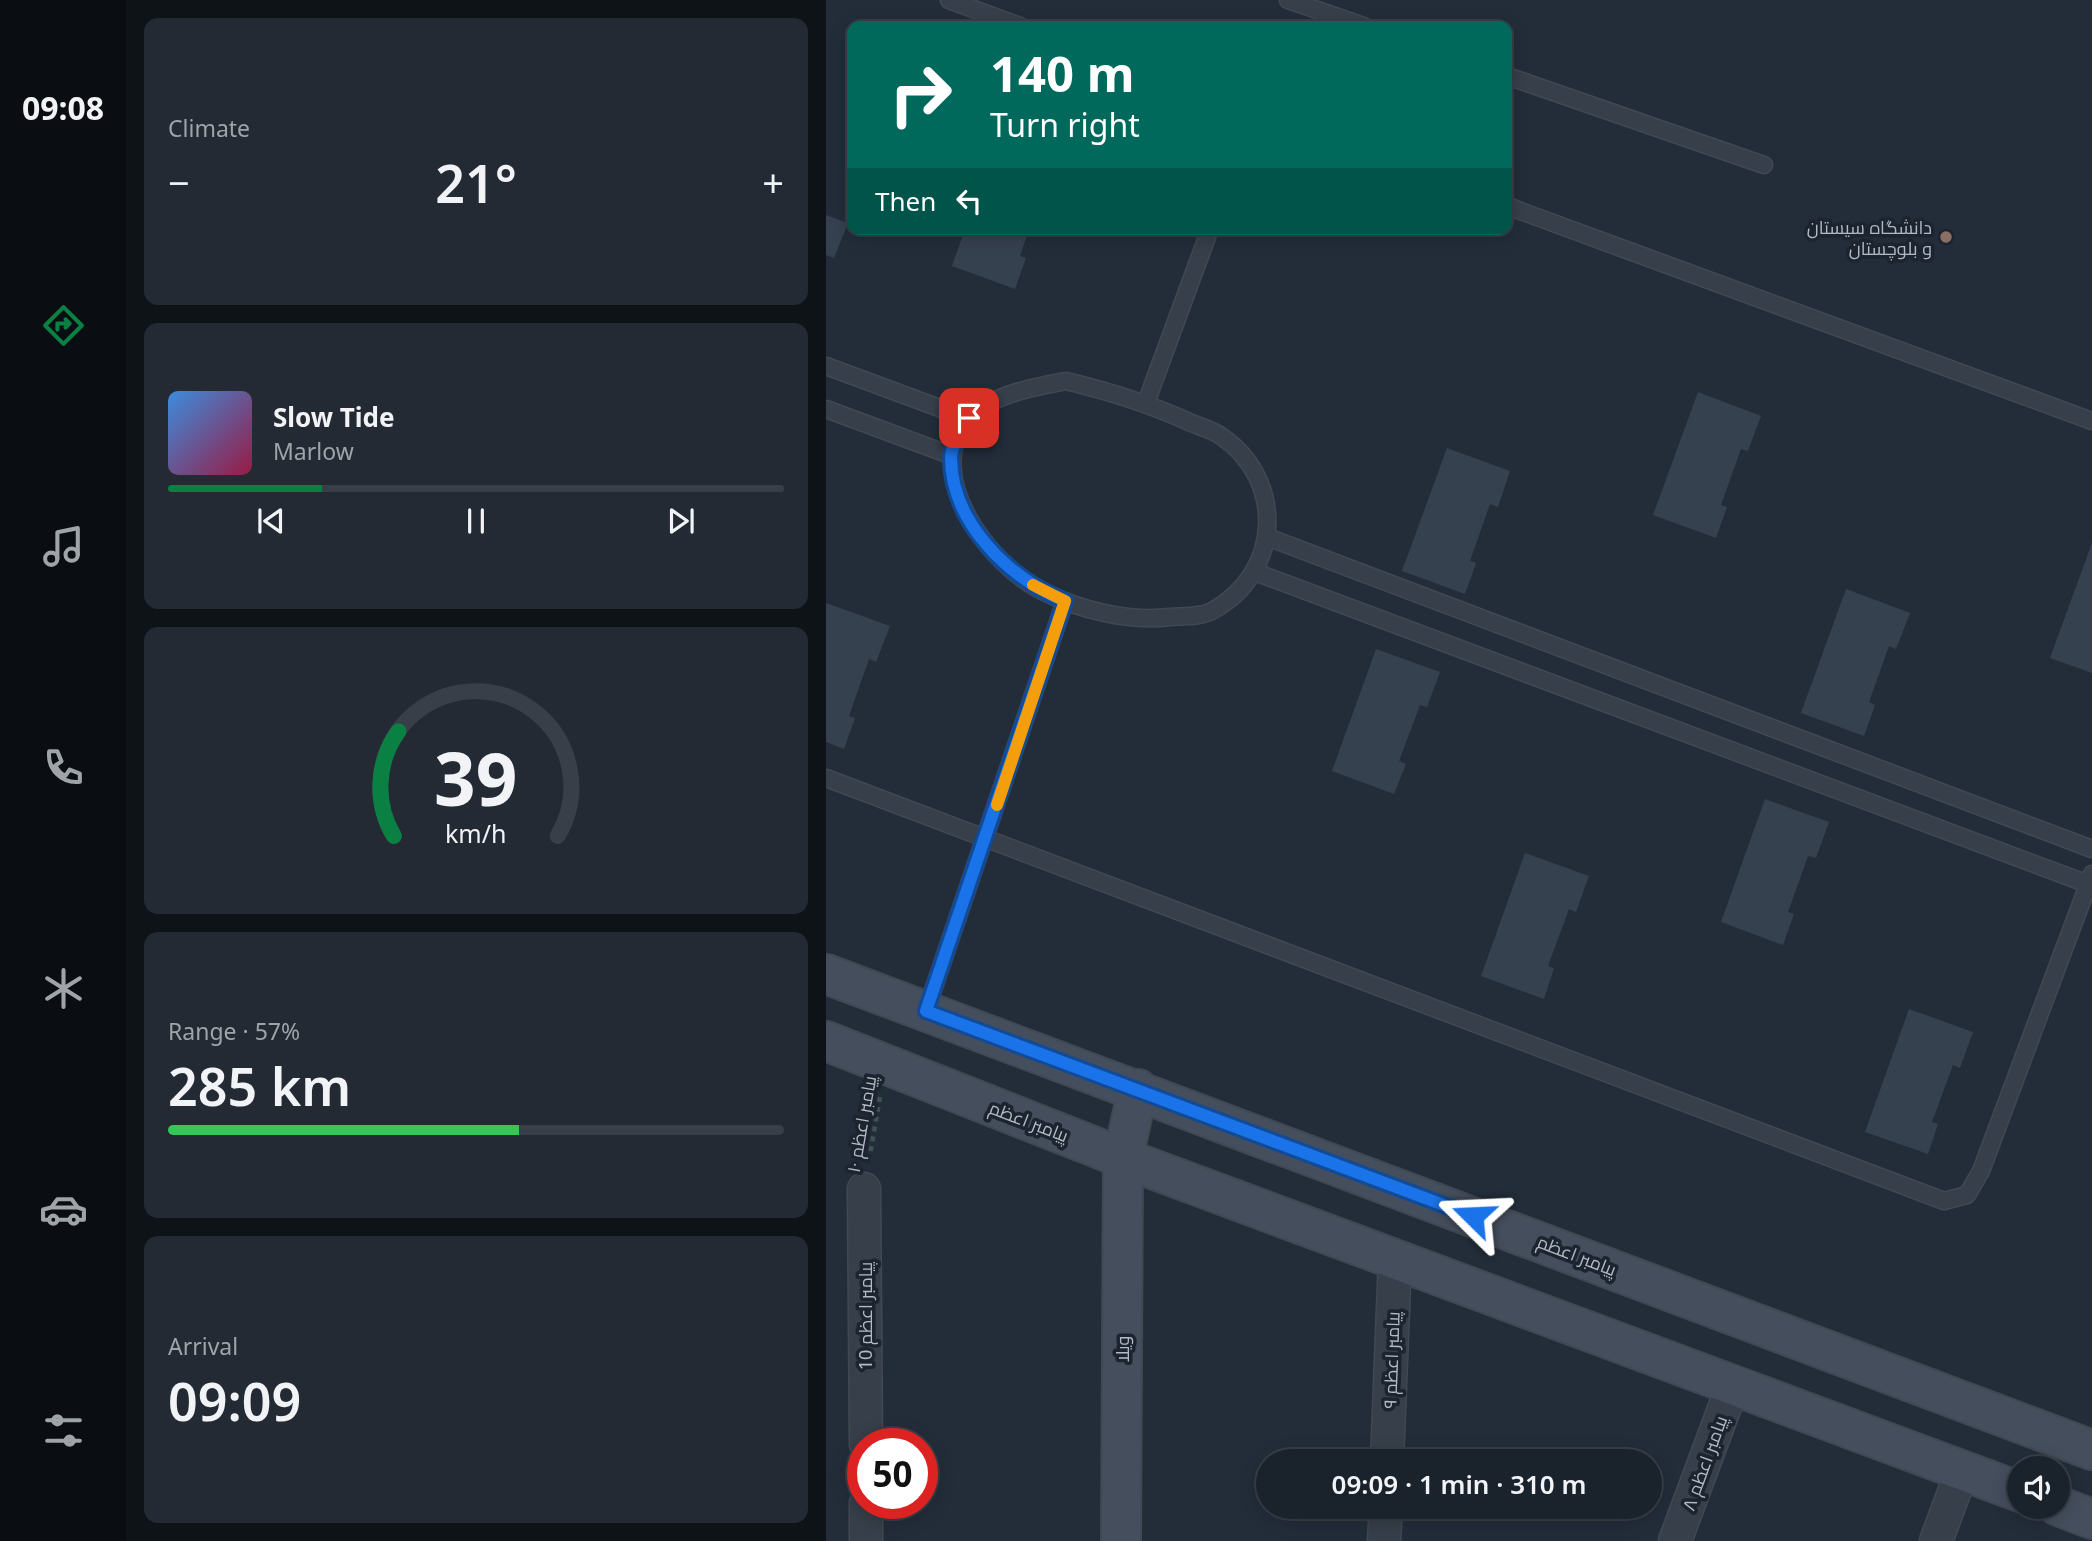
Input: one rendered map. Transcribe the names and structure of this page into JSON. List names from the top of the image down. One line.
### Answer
{"streets":{"main road":["پیامبر اعظم","ویلا"],"street":["پیامبر اعظم 10","پیامبر اعظم ۹","پیامبر اعظم ۸"],"path":["پیامبر اعظم ۱۰"]},"crossings":[["پیامبر اعظم","پیامبر اعظم ۱۰"],["پیامبر اعظم","ویلا"],["پیامبر اعظم","پیامبر اعظم ۹"],["پیامبر اعظم","پیامبر اعظم ۸"],["پیامبر اعظم ۱۰","پیامبر اعظم 10"]],"places":["دانشگاه سیستان و بلوچستان"],"page":{"tabs":"09:08","tile":["Climate",["Range · 57%","285 km"],["Arrival","09:09"]],"turn":["140 m","Turn right"],"heat":["−","21°","+"],"then":"Then","song":["Slow Tide","Marlow"],"limit":"50","trip":"09:09 · 1 min · 310 m","gauge":["39","km/h"]}}
